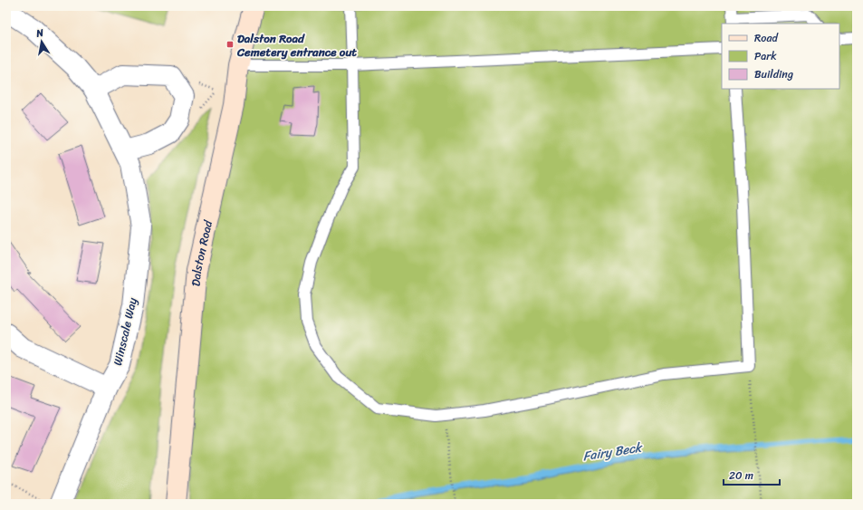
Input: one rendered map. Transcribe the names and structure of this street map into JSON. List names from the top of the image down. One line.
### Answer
{"streets":{"main road":["Dalston Road"],"street":["Winscale Way"]},"water":["Fairy Beck"],"places":{"transit":["Dalston Road Cemetery entrance out"]},"legend":["Road","Park","Building"],"scale_bar":"20 m","north":"top"}
